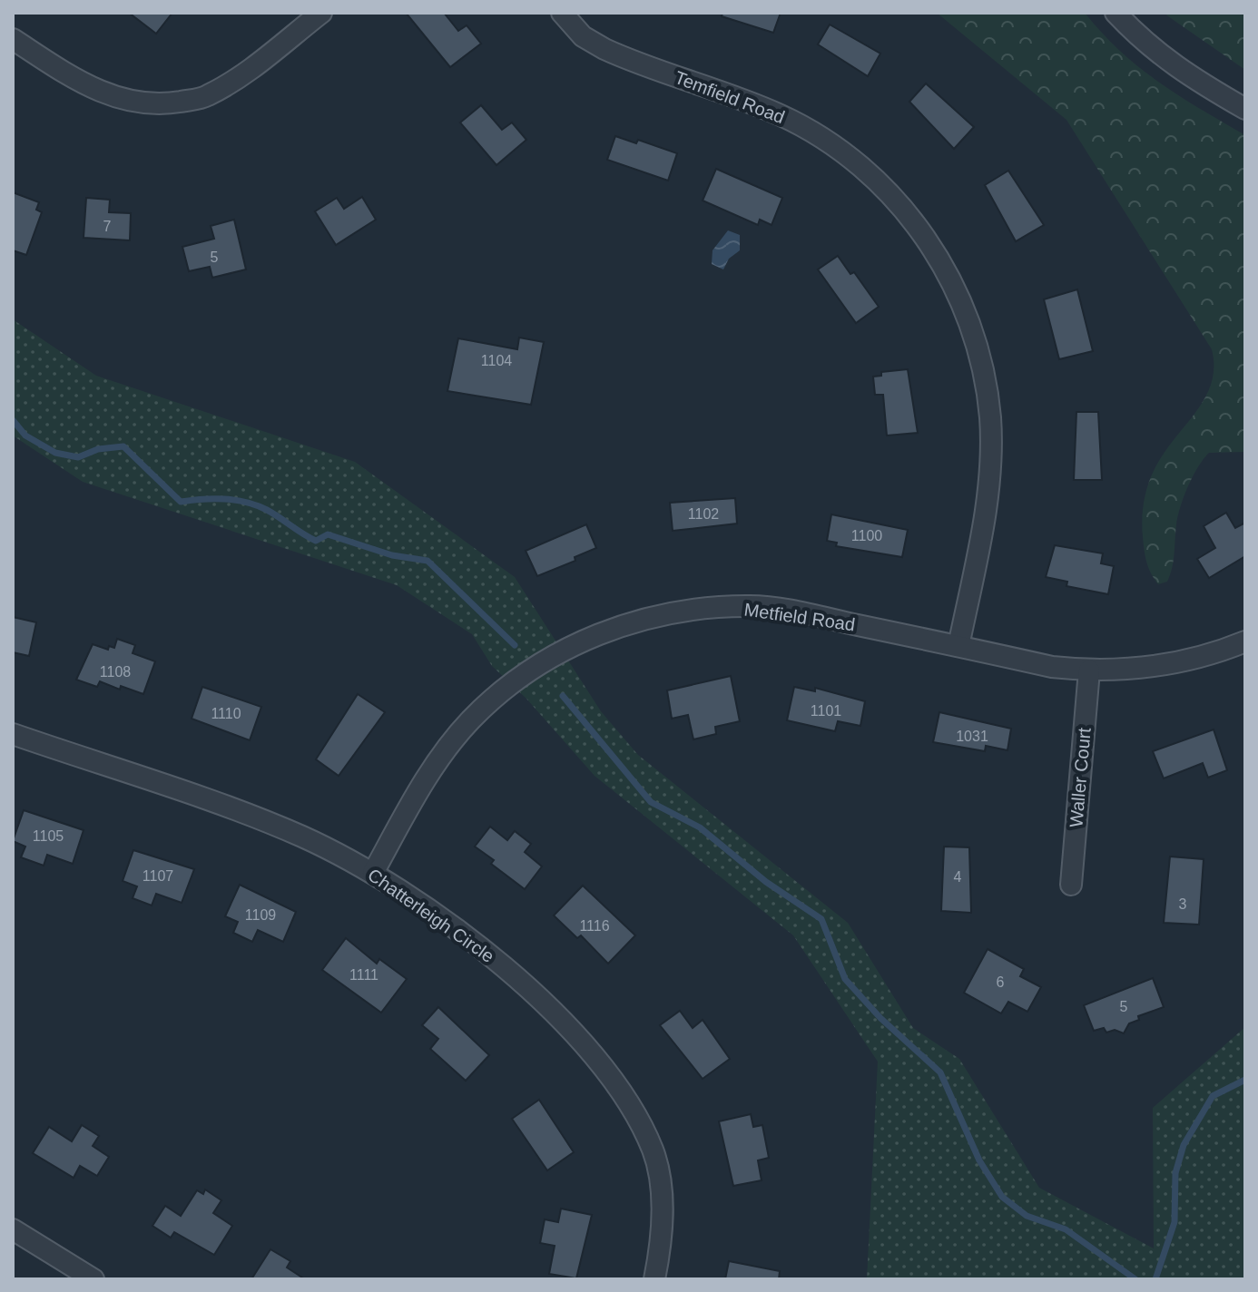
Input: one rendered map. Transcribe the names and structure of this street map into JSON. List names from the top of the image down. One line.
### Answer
{"streets":{"street":["Temfield Road","Metfield Road","Waller Court","Chatterleigh Circle"]},"crossings":[["Temfield Road","Metfield Road"],["Metfield Road","Waller Court"],["Metfield Road","Chatterleigh Circle"]],"house_numbers":["7","5","1104","1102","1100","1108","1101","1110","1031","1105","1107","4","3","1109","1116","1111","6","5"]}
